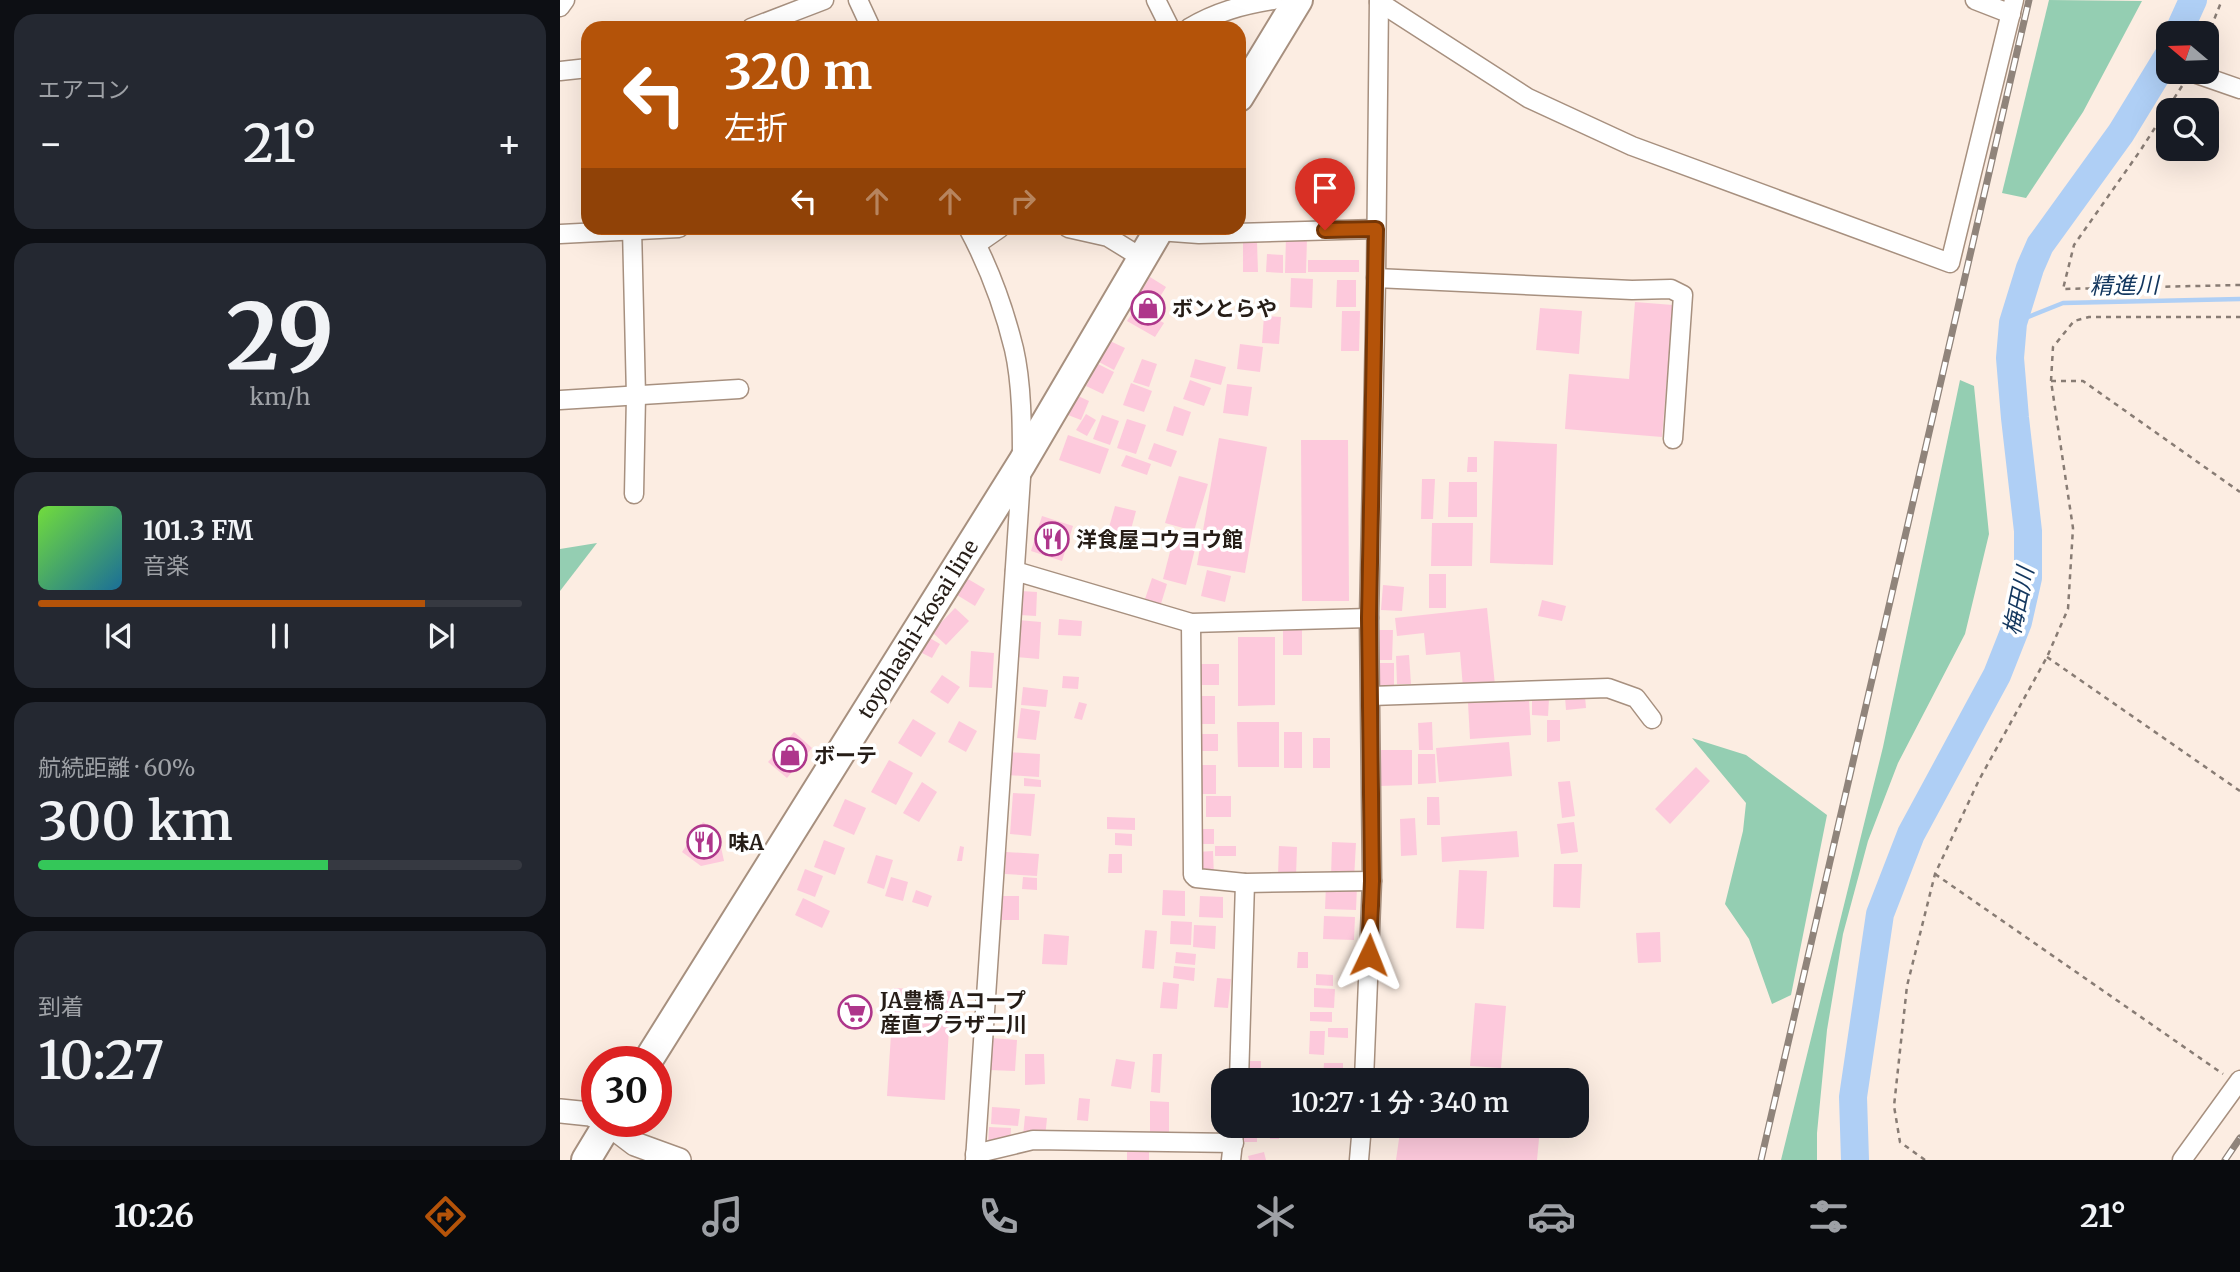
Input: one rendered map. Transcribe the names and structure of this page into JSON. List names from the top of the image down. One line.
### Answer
{"streets":{"main road":["toyohashi-kosai line"]},"water":["精進川","梅田川"],"places":{"shop":["ボンとらや","ボーテ"],"restaurant":["洋食屋コウヨウ館","味A"],"supermarket":["JA豊橋 Aコープ 産直プラザ二川"]},"north":"left","page":{"tile":["エアコン",["29","km/h"],["航続距離 · 60%","300 km"],["到着","10:27"]],"turn":["320 m","左折"],"heat":["−","21°","+"],"song":["101.3 FM","音楽"],"limit":"30","trip":"10:27 · 1 分 · 340 m","tabs":["10:26","21°"]}}
